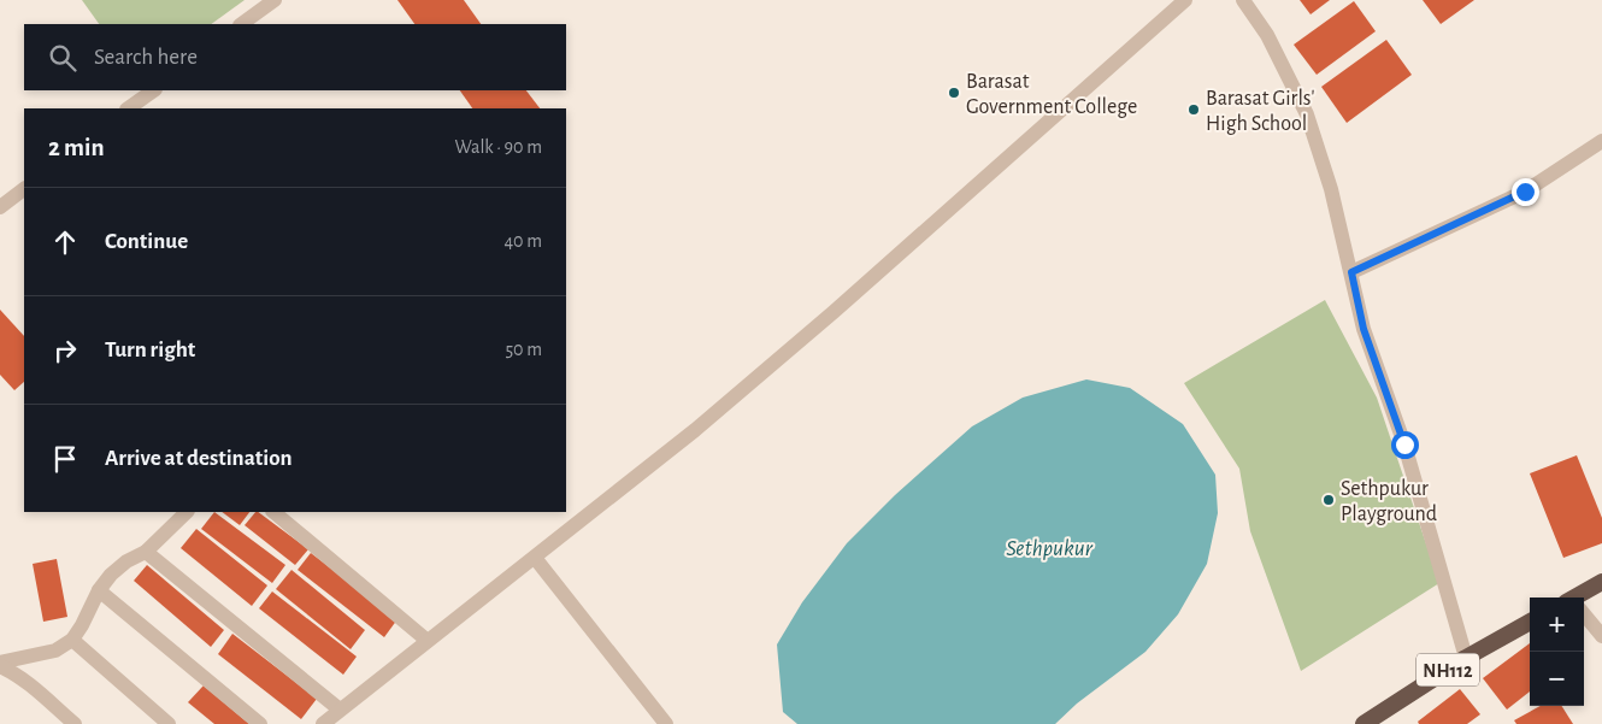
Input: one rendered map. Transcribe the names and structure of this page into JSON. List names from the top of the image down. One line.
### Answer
{"streets":{"highway":["NH112"]},"water":["Sethpukur"],"places":["Barasat Government College","Barasat Girls' High School","Sethpukur Playground"],"page":{"search":"Search here","heading":["2 min","Walk · 90 m"],"list":[["Continue","40 m"],["Turn right","50 m"],"Arrive at destination"],"map_buttons":["+","−"]}}
